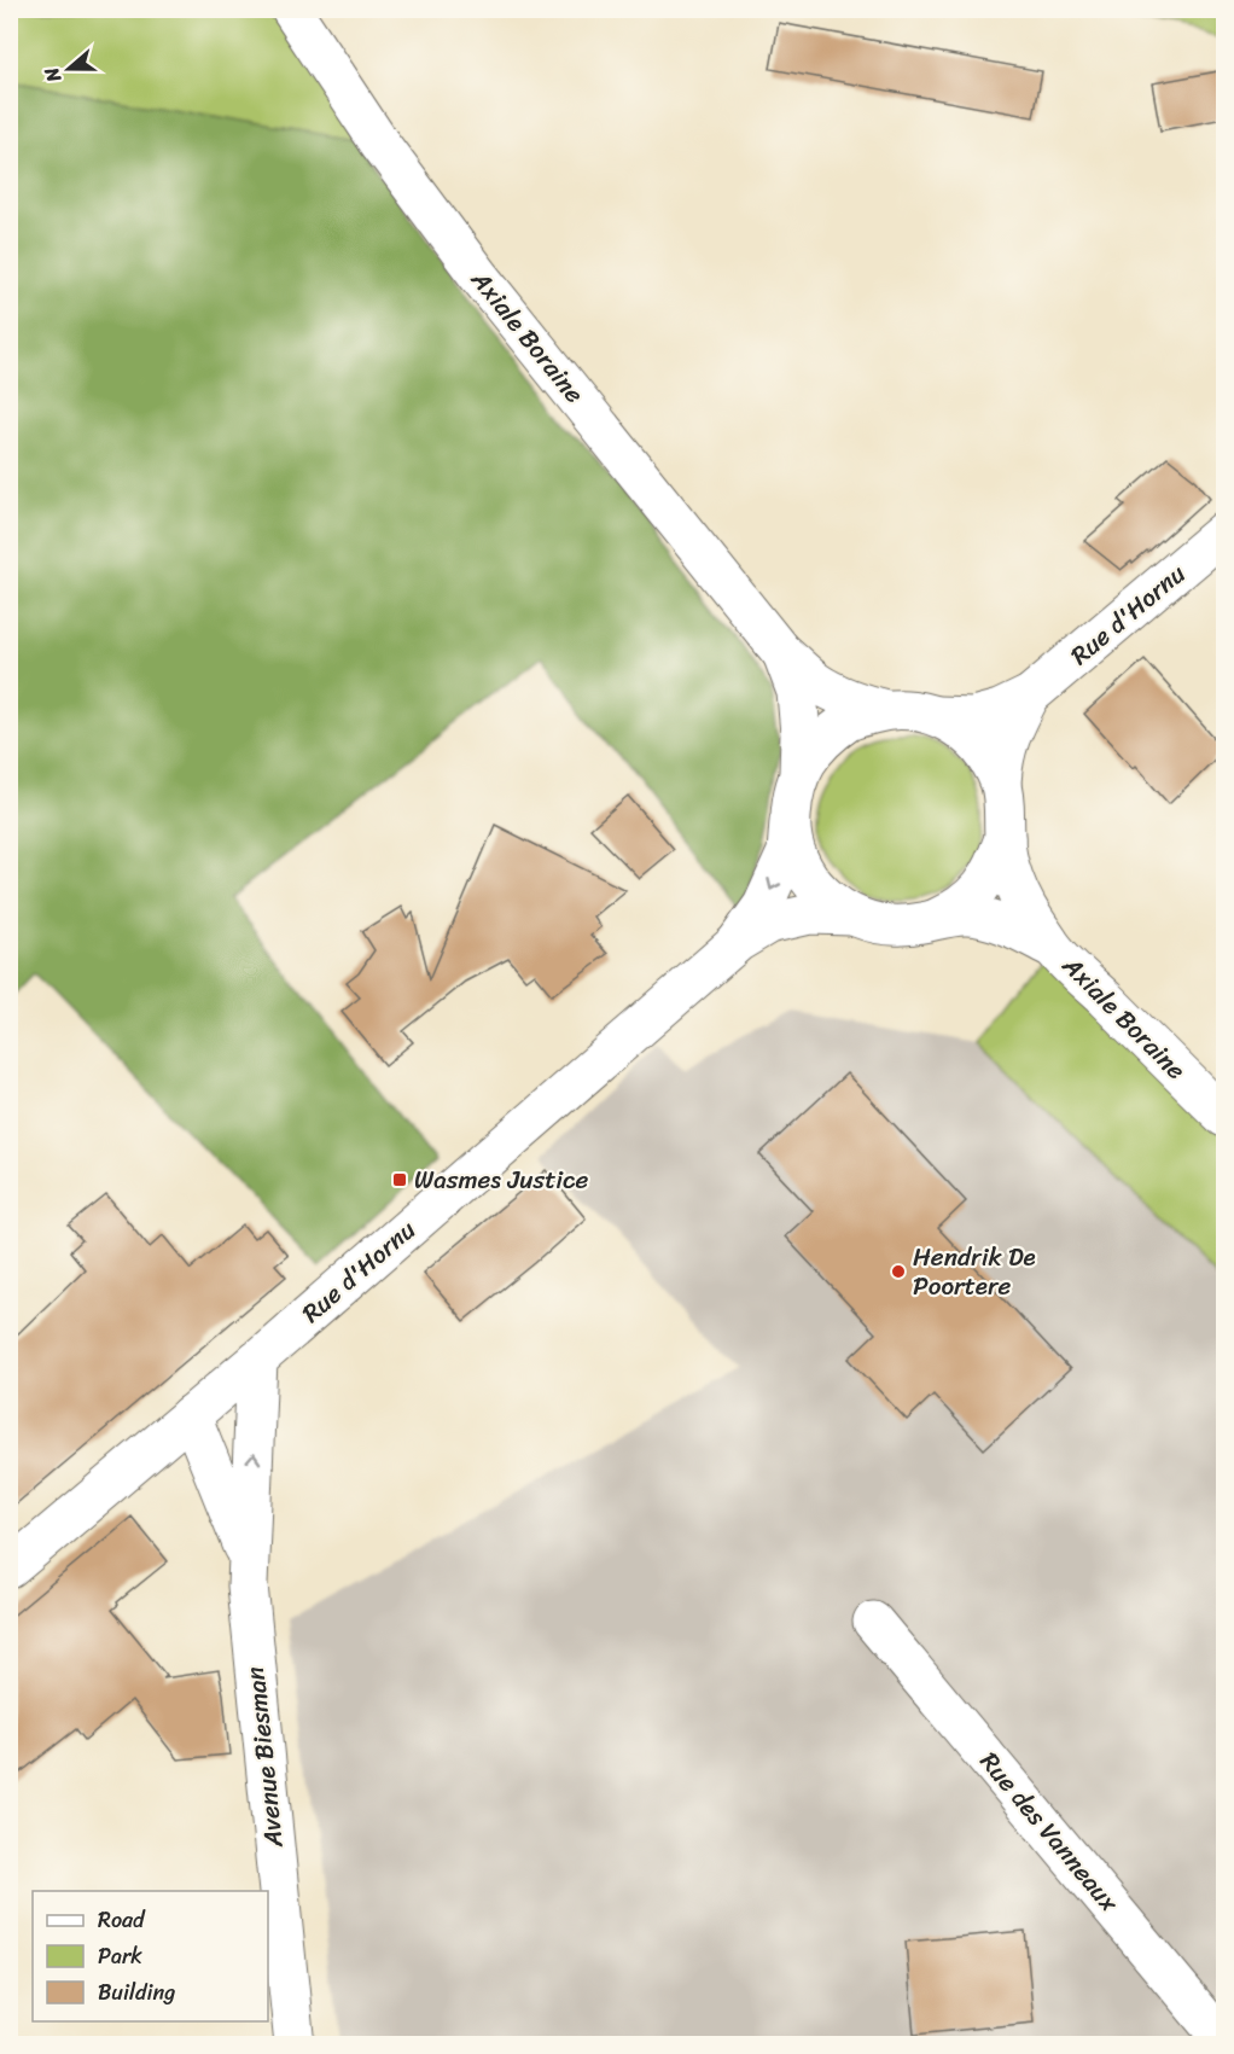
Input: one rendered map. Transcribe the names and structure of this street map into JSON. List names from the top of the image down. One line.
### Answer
{"streets":{"street":["Axiale Boraine","Rue d'Hornu","Avenue Biesman","Rue des Vanneaux"]},"crossings":[["Rue d'Hornu","Avenue Biesman"]],"places":{"transit":["Wasmes Justice"],"other":["Hendrik De Poortere"]},"legend":["Road","Park","Building"],"north":"left"}
